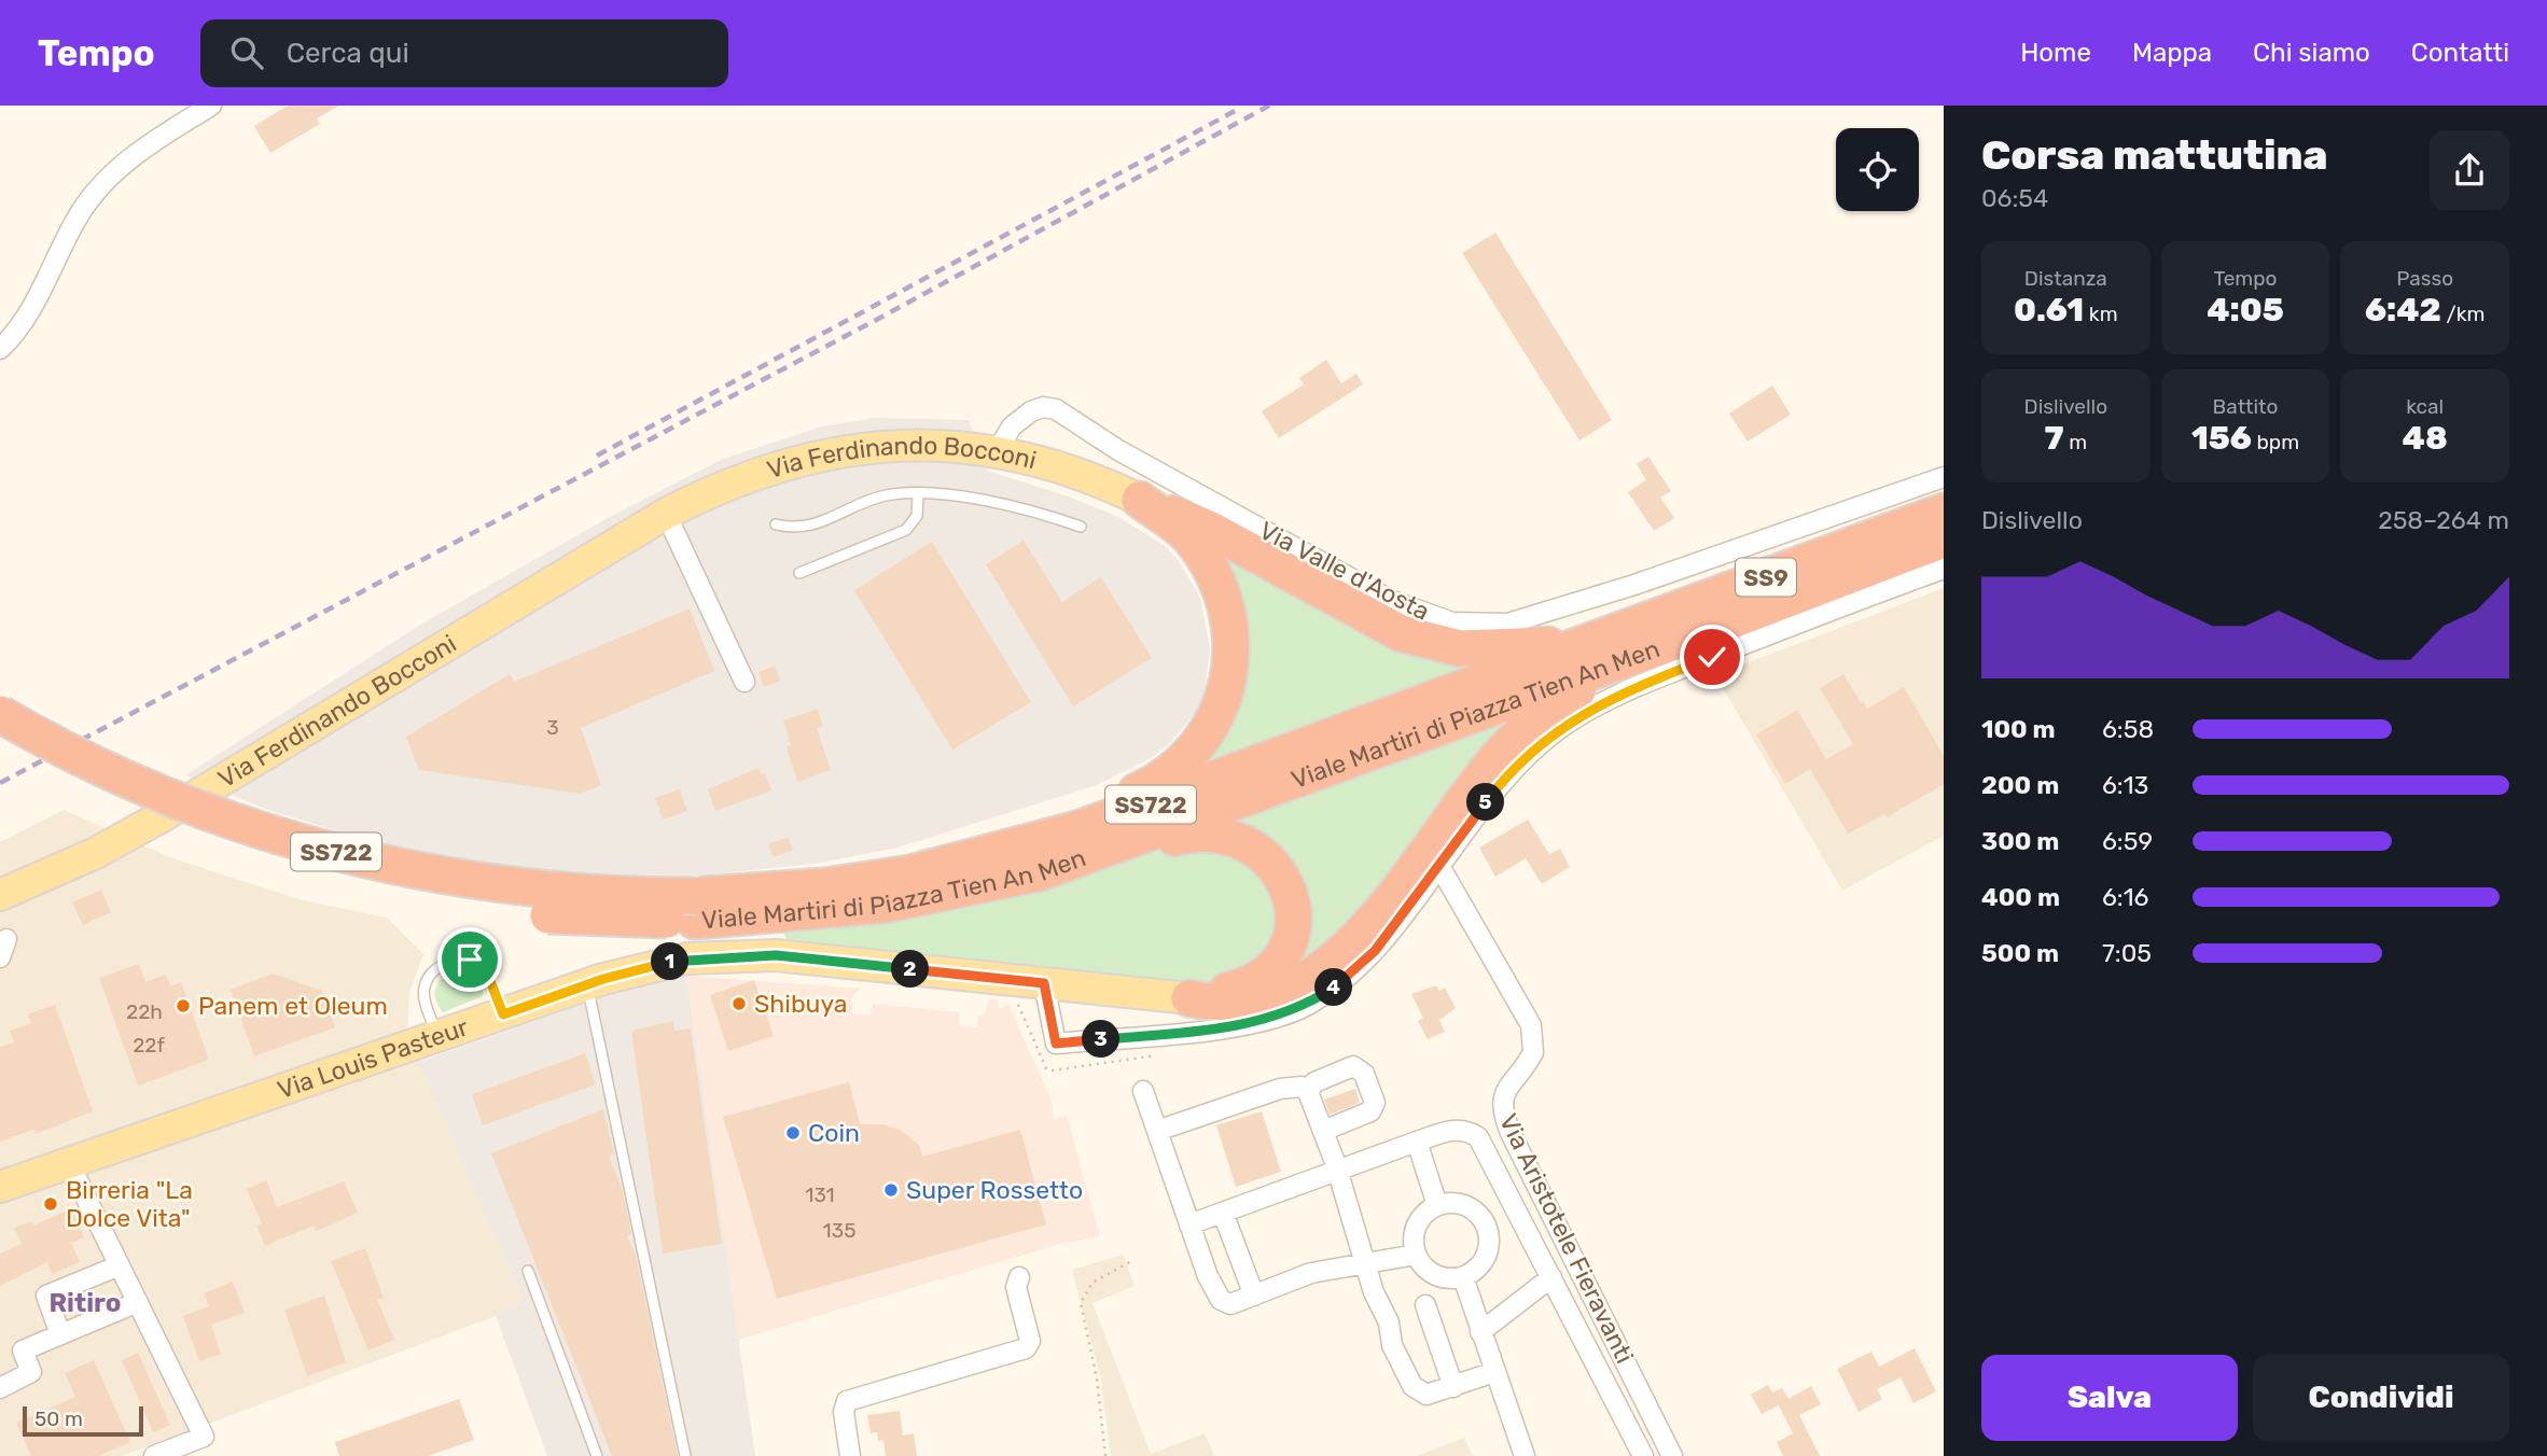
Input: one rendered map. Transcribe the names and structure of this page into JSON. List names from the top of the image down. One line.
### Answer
{"streets":{"highway":["SS9","Viale Martiri di Piazza Tien An Men","SS722","Via Louis Pasteur"],"main road":["Via Ferdinando Bocconi"],"street":["Via Valle d'Aosta","Via Aristotele Fieravanti"]},"crossings":[["Via Ferdinando Bocconi","Via Valle d'Aosta"],["SS9","Viale Martiri di Piazza Tien An Men"],["SS9","Via Louis Pasteur"],["Viale Martiri di Piazza Tien An Men","SS722"],["Viale Martiri di Piazza Tien An Men","Via Louis Pasteur"],["SS722","Via Louis Pasteur"]],"districts":["Ritiro"],"places":["Shibuya","Panem et Oleum","Coin","Super Rossetto","Birreria \"La Dolce Vita\""],"house_numbers":["3","22h","22f","131","135"],"scale_bar":"50 m","page":{"header":"Tempo","search":"Cerca qui","nav":["Home","Mappa","Chi siamo","Contatti"],"heading":["Corsa mattutina","06:54"],"stats":[["Distanza","0.61 km"],["Tempo","4:05"],["Passo","6:42 /km"],["Dislivello","7 m"],["Battito","156 bpm"],["kcal","48"]],"chart":["Dislivello","258–264 m"],"list":[{"name":"100 m","note":"6:58"},{"name":"200 m","note":"6:13"},{"name":"300 m","note":"6:59"},{"name":"400 m","note":"6:16"},{"name":"500 m","note":"7:05"}],"pins":["5","1","2","4","3"],"buttons":["Salva","Condividi"],"scale":"50 m"}}
